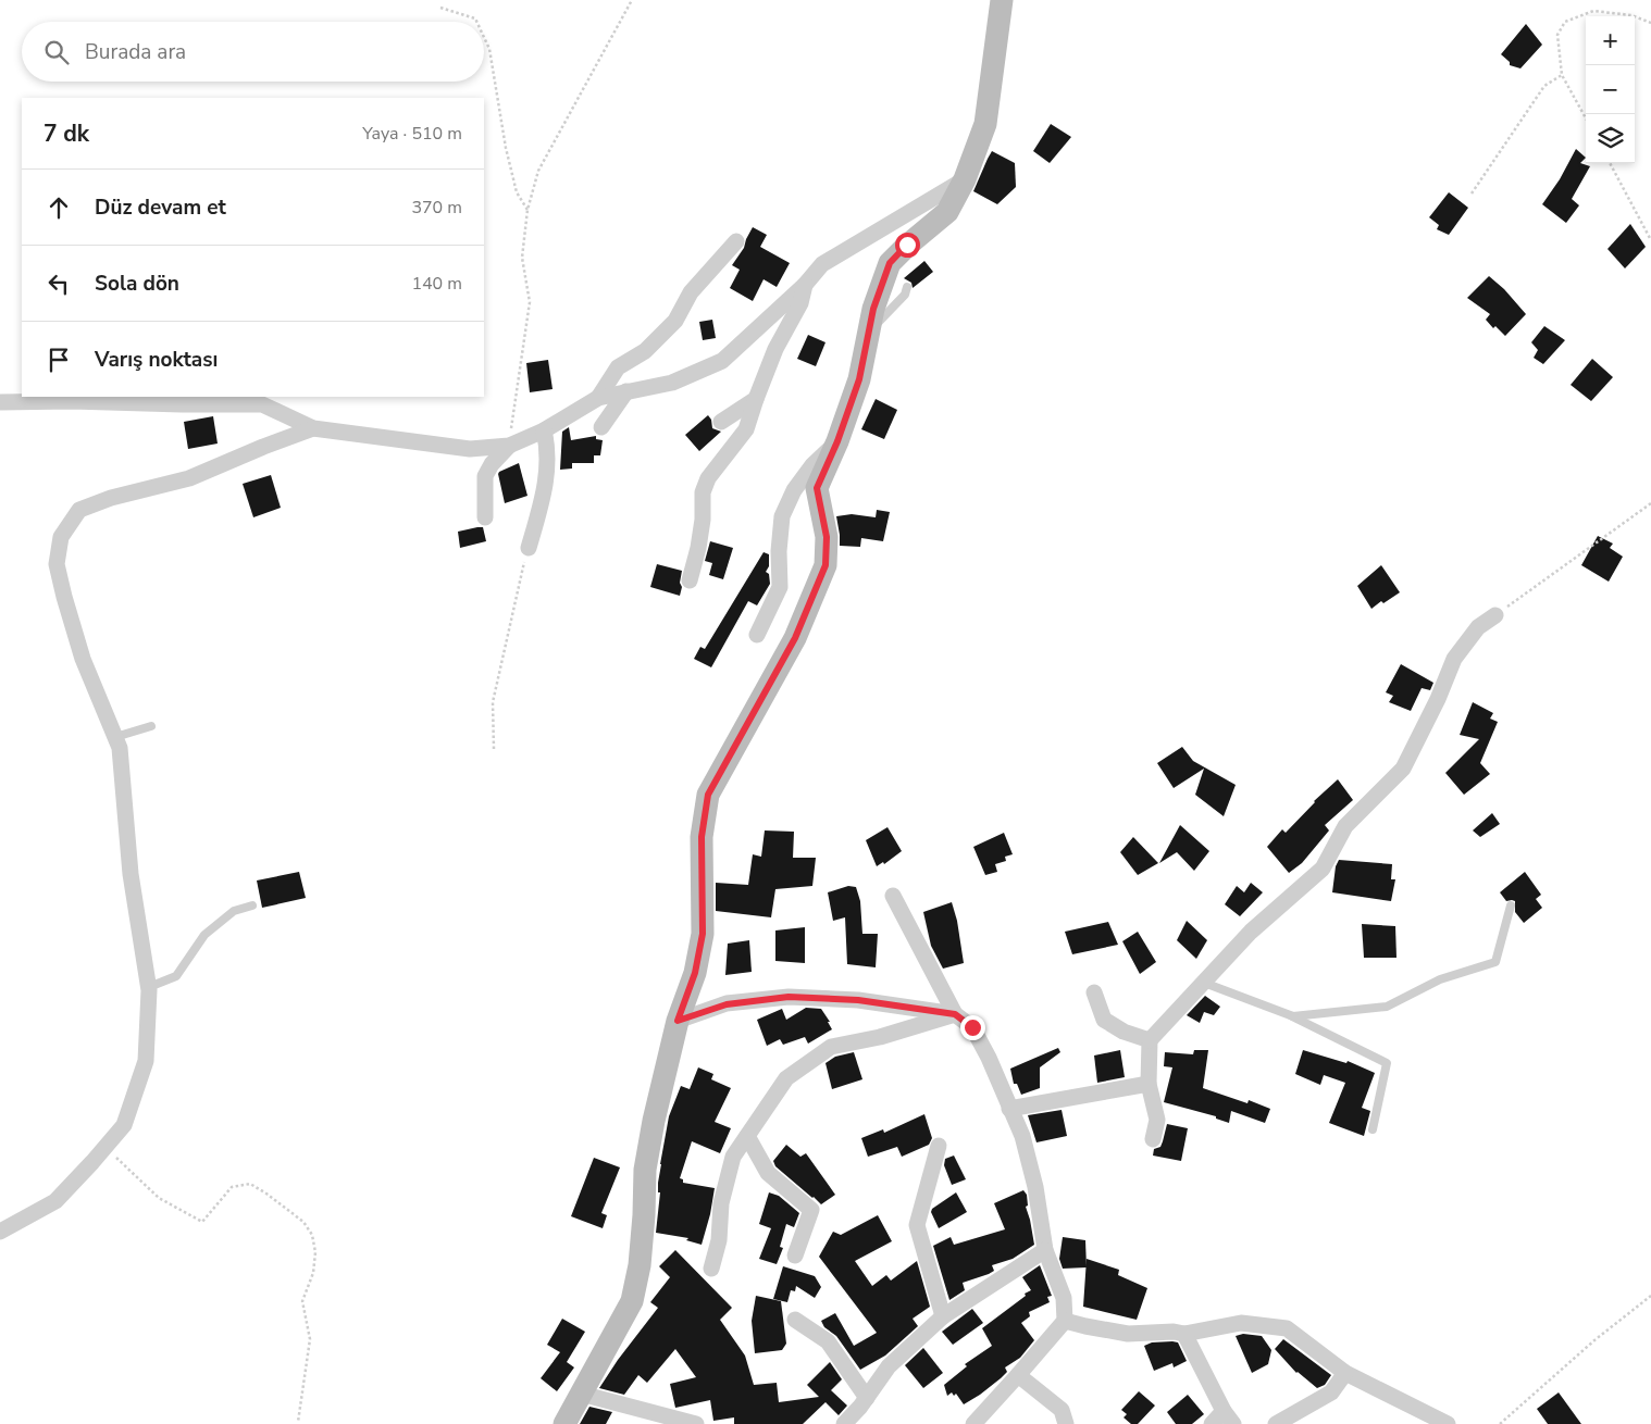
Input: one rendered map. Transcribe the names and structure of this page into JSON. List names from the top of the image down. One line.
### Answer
{"page":{"map_buttons":["+","−"],"search":"Burada ara","heading":["7 dk","Yaya · 510 m"],"list":[["Düz devam et","370 m"],["Sola dön","140 m"],"Varış noktası"]}}
